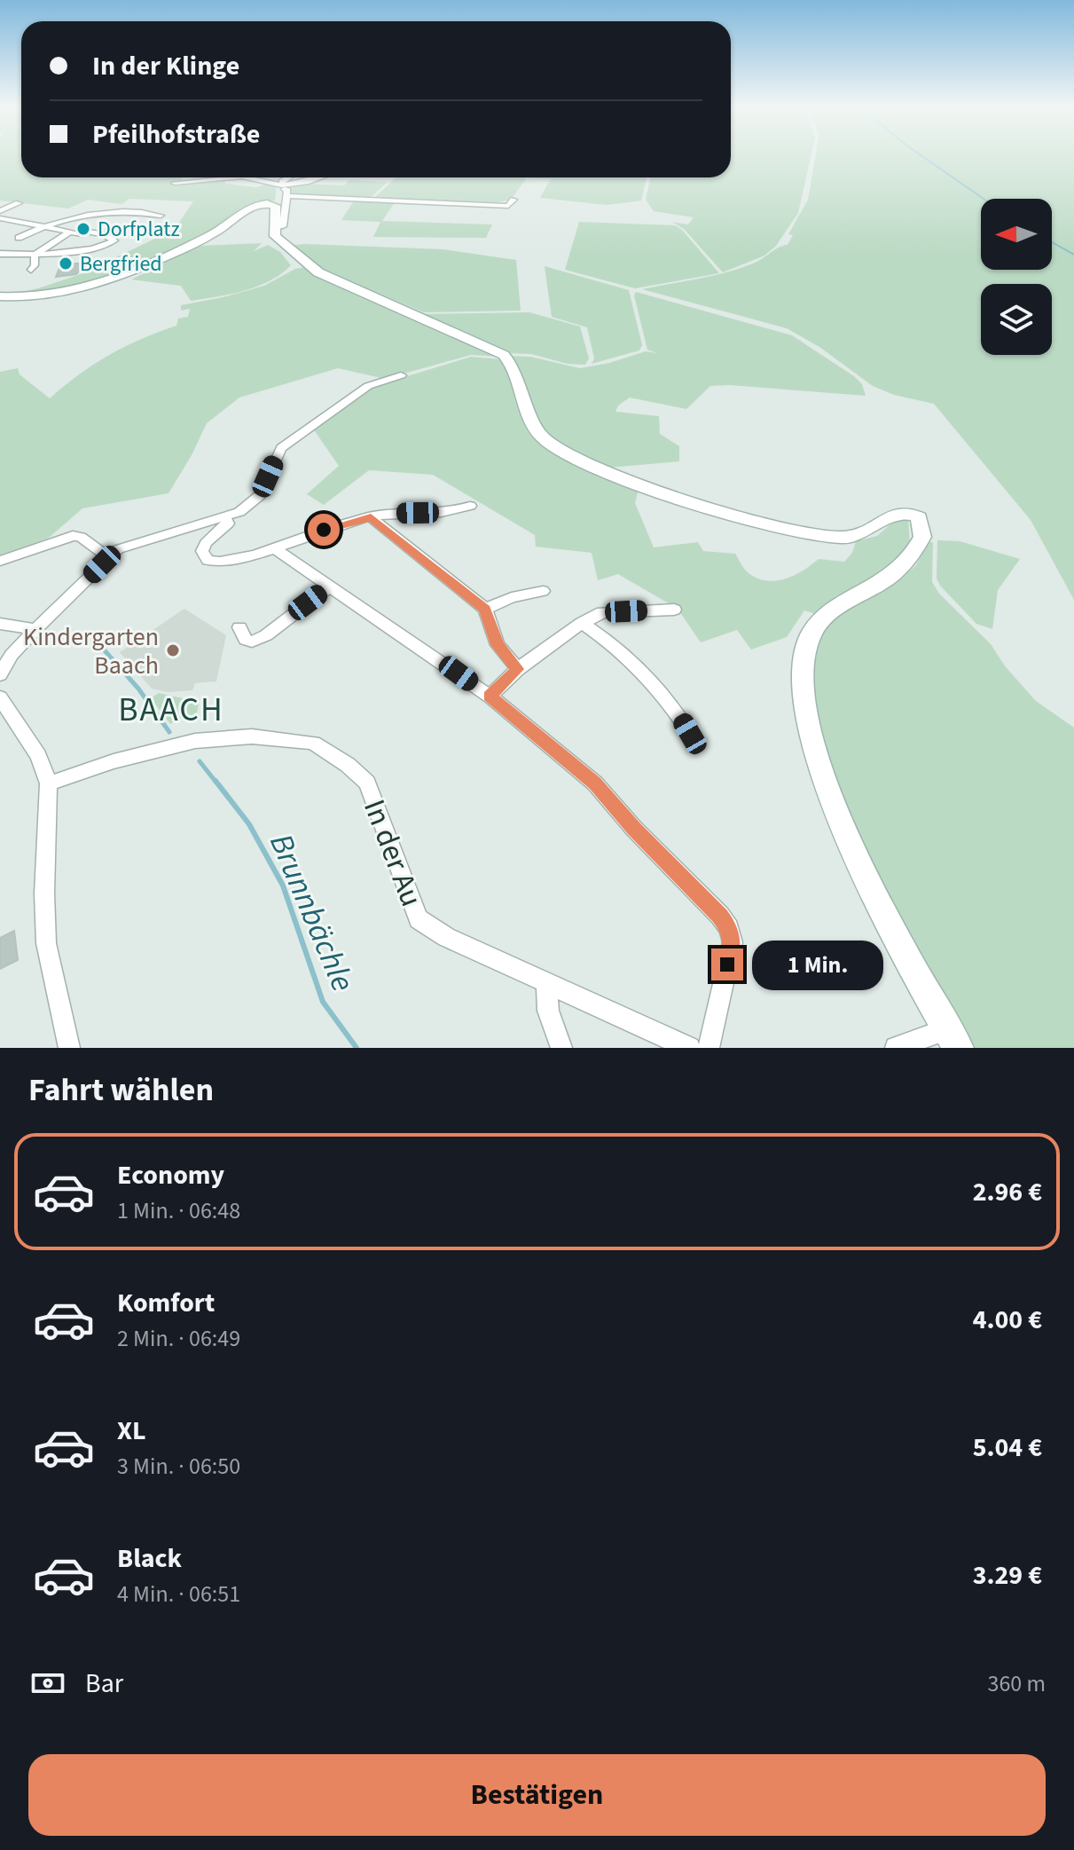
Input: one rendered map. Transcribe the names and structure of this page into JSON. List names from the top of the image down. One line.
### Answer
{"streets":{"street":["In der Au"]},"districts":["BAACH"],"water":["Brunnbächle"],"places":["Dorfplatz","Bergfried","Kindergarten Baach"],"north":"left","page":{"banner":["In der Klinge","Pfeilhofstraße"],"bubble":"1 Min.","heading":"Fahrt wählen","list":[{"name":"Economy","note":"1 Min. · 06:48","value":"2.96 €"},{"name":"Komfort","note":"2 Min. · 06:49","value":"4.00 €"},{"name":"XL","note":"3 Min. · 06:50","value":"5.04 €"},{"name":"Black","note":"4 Min. · 06:51","value":"3.29 €"}],"pay":["Bar","360 m"],"buttons":"Bestätigen"}}
